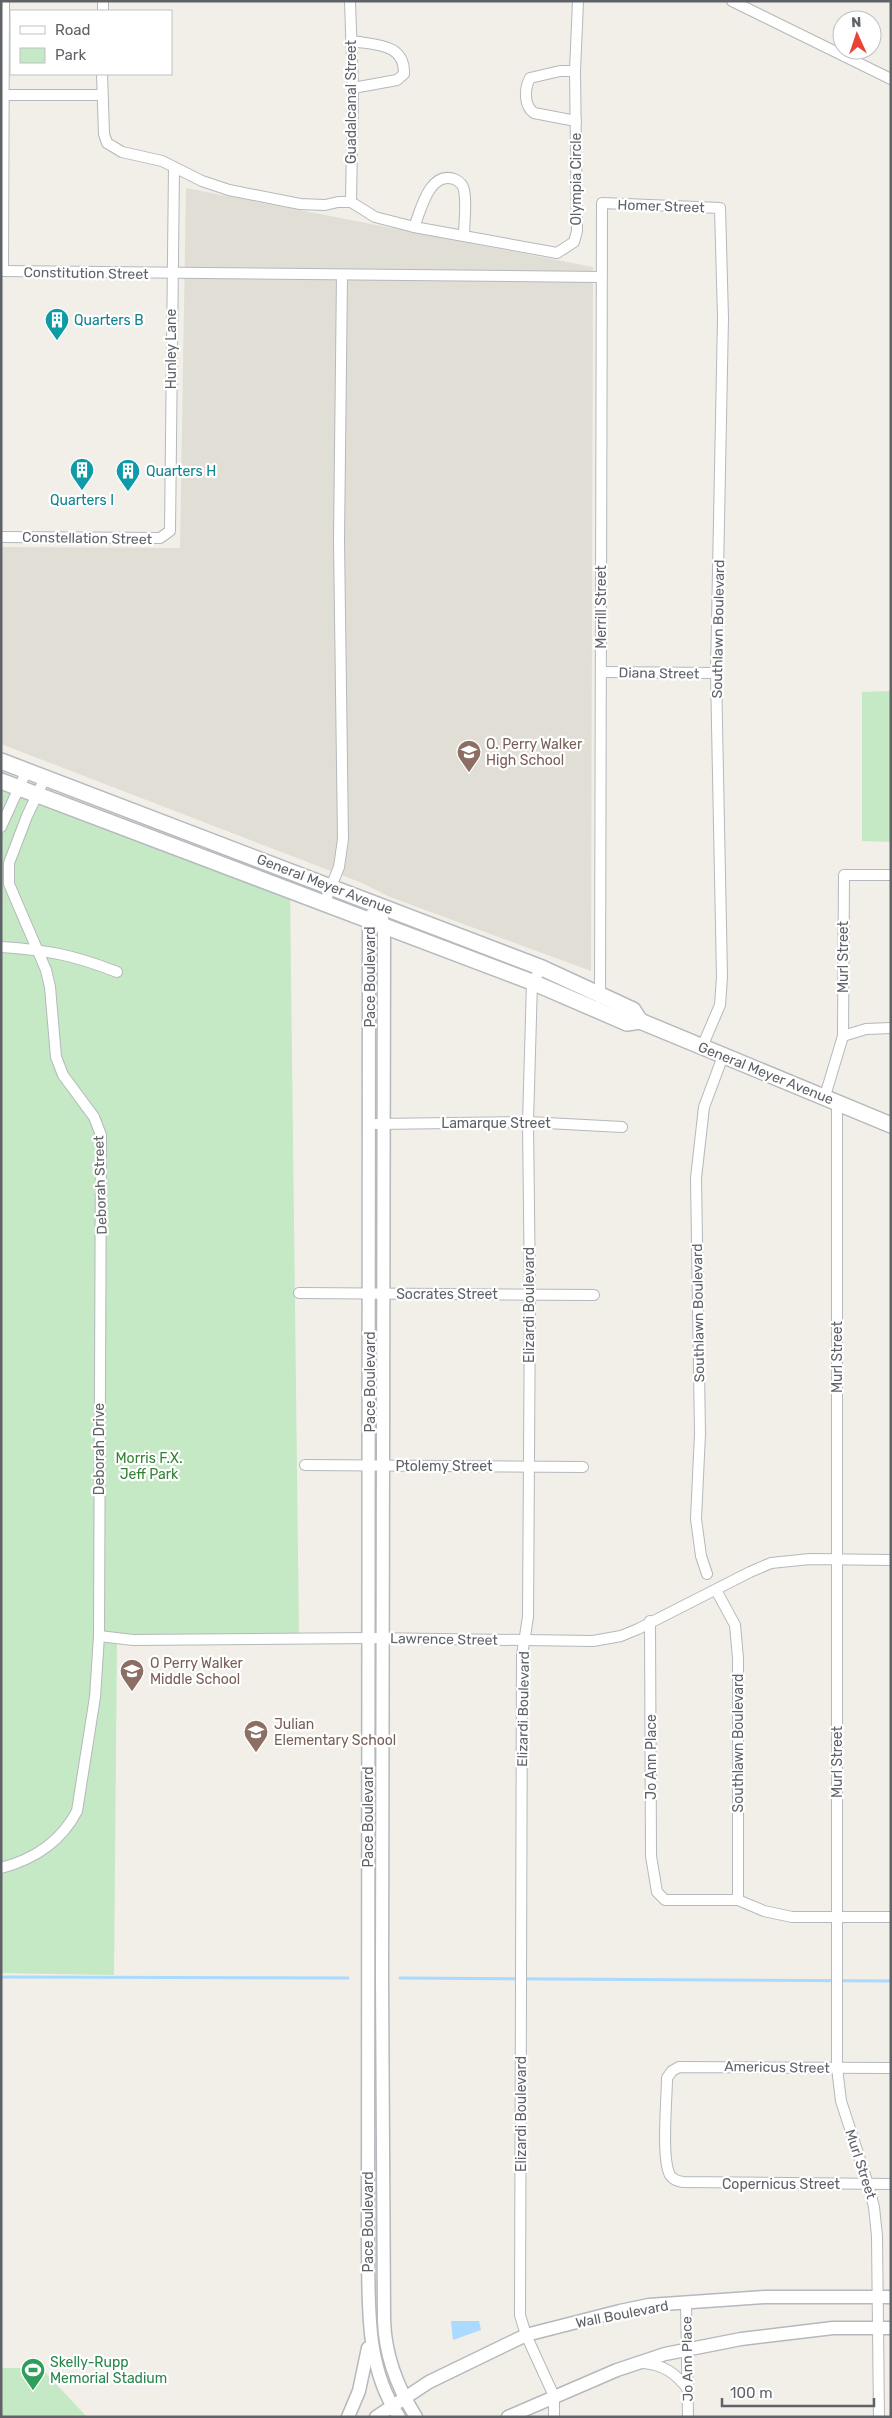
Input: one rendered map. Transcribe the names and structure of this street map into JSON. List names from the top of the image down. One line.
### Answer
{"streets":{"main road":["General Meyer Avenue"],"street":["Guadalcanal Street","Olympia Circle","Homer Street","Constitution Street","Hunley Lane","Constellation Street","Merrill Street","Southlawn Boulevard","Diana Street","Murl Street","Pace Boulevard","Lamarque Street","Deborah Street","Socrates Street","Elizardi Boulevard","Deborah Drive","Ptolemy Street","Lawrence Street","Jo Ann Place","Americus Street","Copernicus Street","Wall Boulevard"]},"crossings":[["Guadalcanal Street","Olympia Circle"],["Homer Street","Merrill Street"],["Homer Street","Southlawn Boulevard"],["Constitution Street","Hunley Lane"],["Constitution Street","Merrill Street"],["Hunley Lane","Constellation Street"],["Merrill Street","Diana Street"],["Merrill Street","General Meyer Avenue"],["Southlawn Boulevard","Diana Street"],["Southlawn Boulevard","General Meyer Avenue"],["Southlawn Boulevard","Lawrence Street"],["Southlawn Boulevard","Jo Ann Place"],["General Meyer Avenue","Murl Street"],["General Meyer Avenue","Pace Boulevard"],["General Meyer Avenue","Deborah Street"],["General Meyer Avenue","Elizardi Boulevard"],["Murl Street","Lawrence Street"],["Murl Street","Americus Street"],["Murl Street","Copernicus Street"],["Murl Street","Wall Boulevard"],["Pace Boulevard","Lamarque Street"],["Pace Boulevard","Socrates Street"],["Pace Boulevard","Ptolemy Street"],["Pace Boulevard","Lawrence Street"],["Pace Boulevard","Wall Boulevard"],["Lamarque Street","Elizardi Boulevard"],["Deborah Street","Deborah Drive"],["Socrates Street","Elizardi Boulevard"],["Elizardi Boulevard","Ptolemy Street"],["Elizardi Boulevard","Lawrence Street"],["Elizardi Boulevard","Wall Boulevard"],["Deborah Drive","Lawrence Street"],["Lawrence Street","Jo Ann Place"],["Jo Ann Place","Wall Boulevard"],["Americus Street","Copernicus Street"]],"parks":["Morris F.X. Jeff Park"],"places":{"building":["Quarters B","Quarters I","Quarters H"],"school or university":["O. Perry Walker High School","O Perry Walker Middle School","Julian Elementary School"],"sports":["Skelly-Rupp Memorial Stadium"]},"legend":["Road","Park"],"scale_bar":"100 m","north":"top"}
